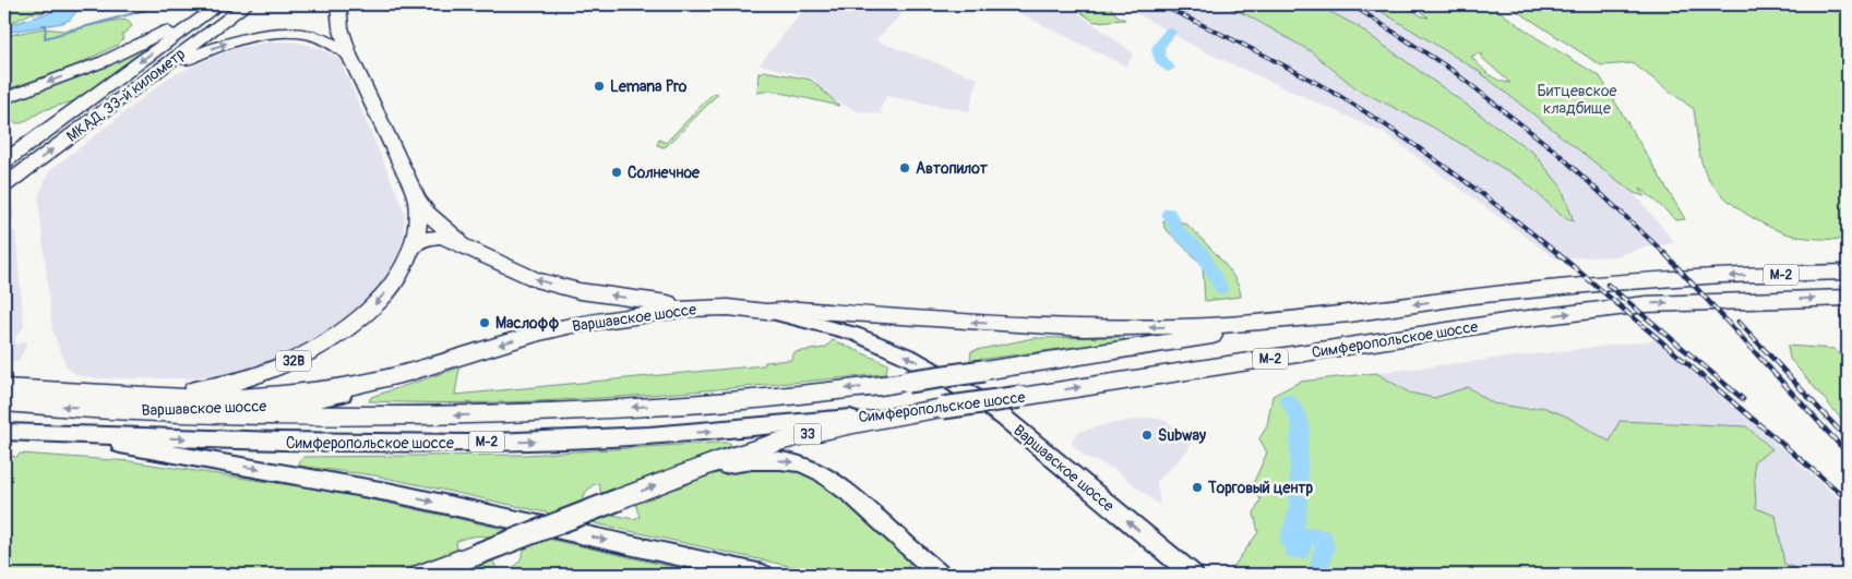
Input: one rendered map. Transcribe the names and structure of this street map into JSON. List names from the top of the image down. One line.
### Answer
{"streets":{"highway":["МКАД, 33-й километр","М-2","Варшавское шоссе","Симферопольское шоссе","32B","33"]},"crossings":[["М-2","Симферопольское шоссе"],["Варшавское шоссе","Симферопольское шоссе"],["Варшавское шоссе","32B"],["Симферопольское шоссе","32B"],["Симферопольское шоссе","33"]],"parks":["Битцевское кладбище"],"places":["Lemana Pro","Автопилот","Солнечное","Маслофф","Subway","Торговый центр"]}
